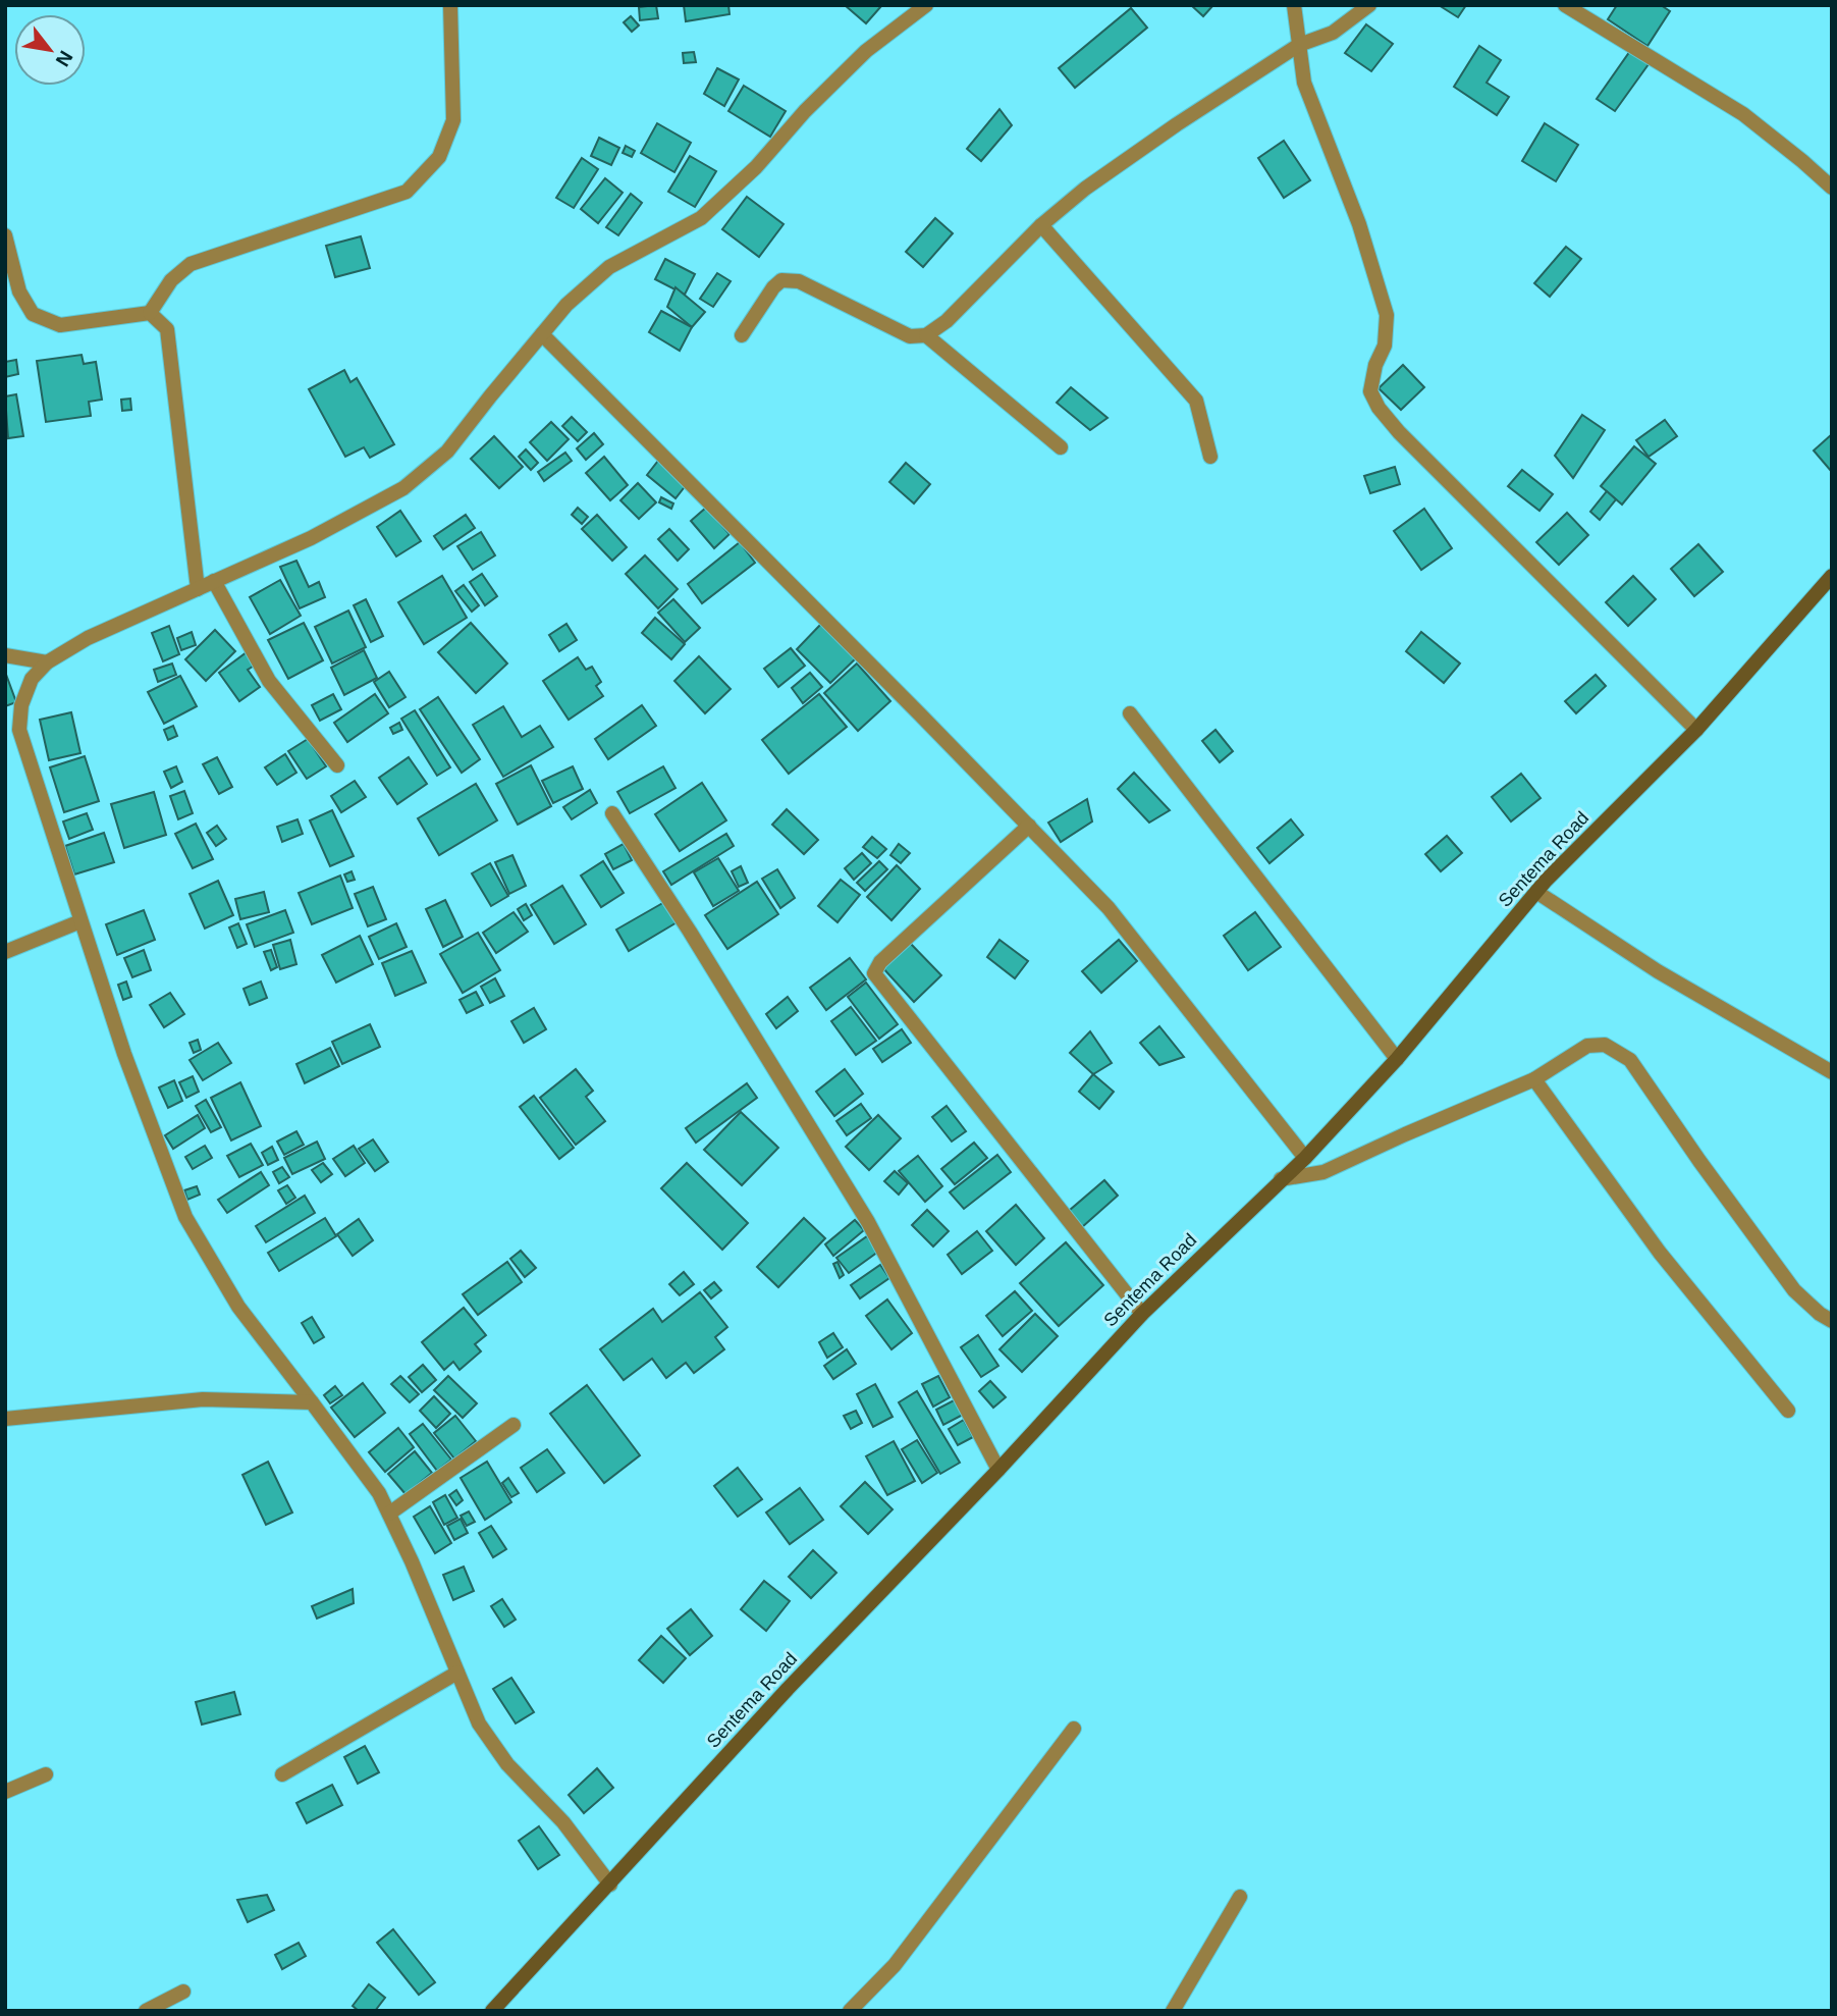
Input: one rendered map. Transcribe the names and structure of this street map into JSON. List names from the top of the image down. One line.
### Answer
{"streets":{"main road":["Sentema Road"]},"north":"bottom right"}
